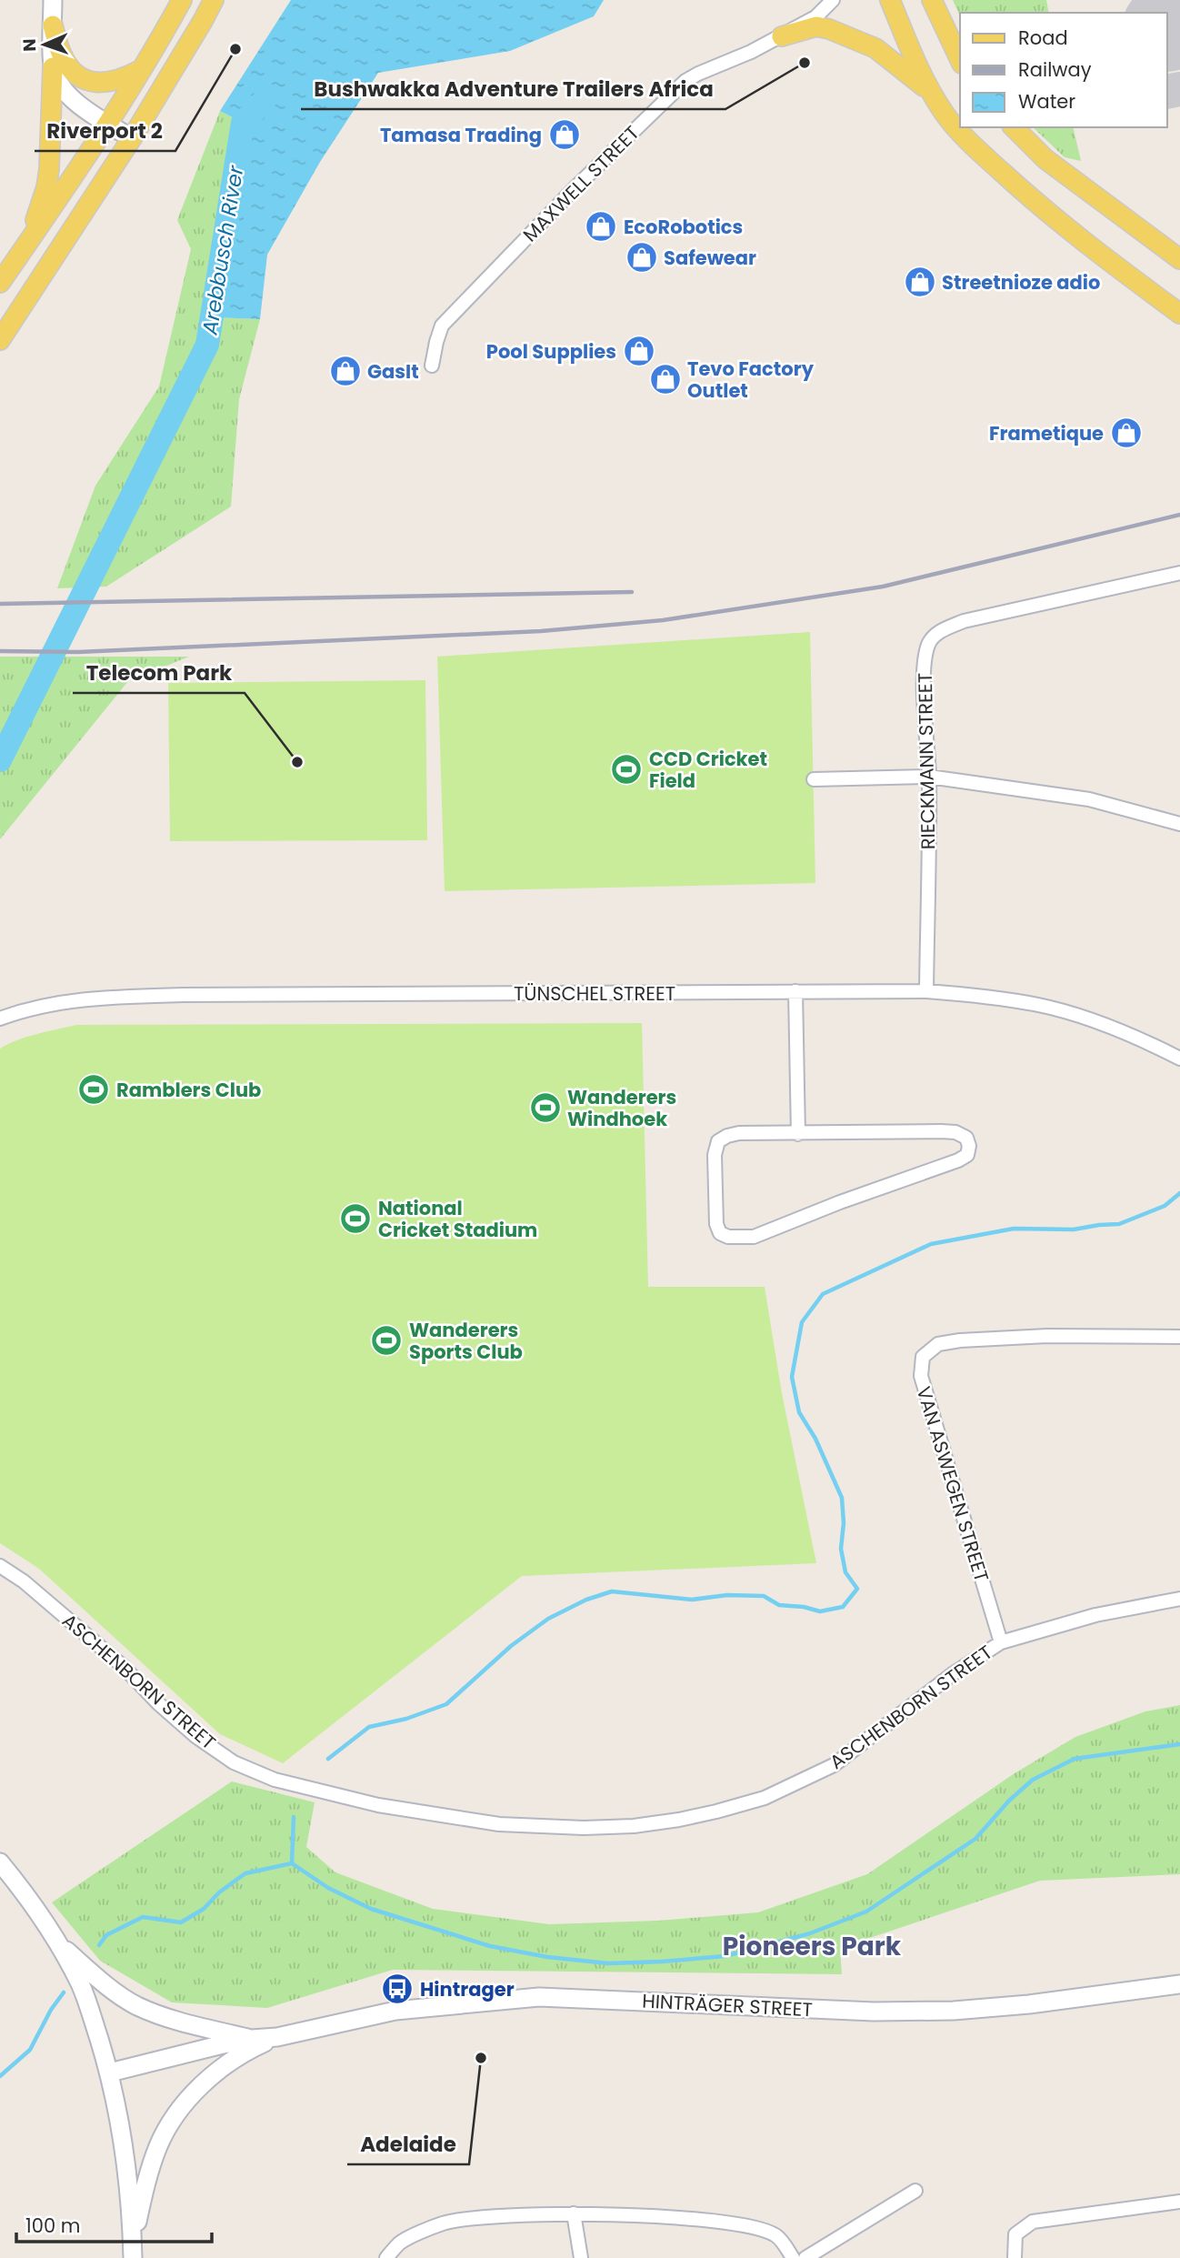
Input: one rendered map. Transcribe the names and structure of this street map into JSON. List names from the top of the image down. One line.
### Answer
{"streets":{"street":["MAXWELL STREET","RIECKMANN STREET","TÜNSCHEL STREET","VAN ASWEGEN STREET","ASCHENBORN STREET","HINTRÄGER STREET"]},"crossings":[["RIECKMANN STREET","TÜNSCHEL STREET"],["VAN ASWEGEN STREET","ASCHENBORN STREET"]],"districts":["Pioneers Park"],"water":["Arebbusch River"],"places":{"other":["Riverport 2","Bushwakka Adventure Trailers Africa","Telecom Park","Adelaide"],"shop":["Tamasa Trading","EcoRobotics","Safewear","Streetnioze adio","Pool Supplies","GasIt","Tevo Factory Outlet","Frametique"],"sports":["CCD Cricket Field","Ramblers Club","Wanderers Windhoek","National Cricket Stadium","Wanderers Sports Club"],"bus stop":["Hintrager"]},"legend":["Road","Railway","Water"],"scale_bar":"100 m","north":"left"}
